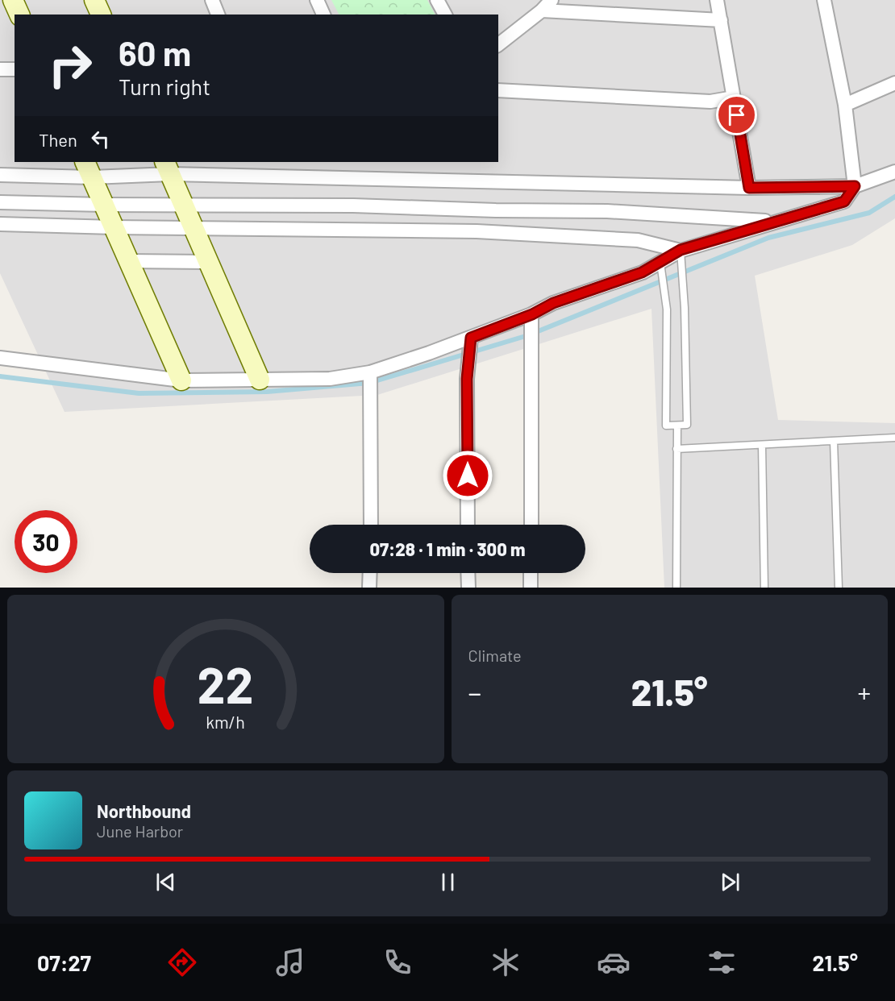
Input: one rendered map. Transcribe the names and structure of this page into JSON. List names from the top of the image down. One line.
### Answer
{"page":{"turn":["60 m","Turn right"],"then":"Then","limit":"30","trip":"07:28 · 1 min · 300 m","tile":"Climate","heat":["−","21.5°","+"],"song":["Northbound","June Harbor"],"tabs":["07:27","21.5°"],"gauge":["22","km/h"]}}
